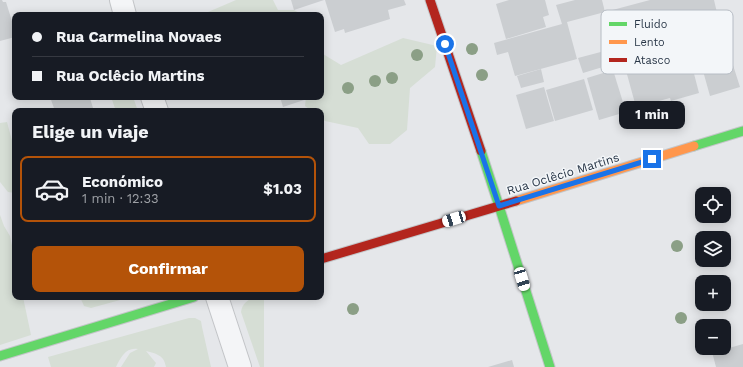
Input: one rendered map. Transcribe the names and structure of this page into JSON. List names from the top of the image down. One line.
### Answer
{"streets":{"street":["Rua Oclêcio Martins"]},"legend":["Fluido","Lento","Atasco"],"page":{"banner":["Rua Carmelina Novaes","Rua Oclêcio Martins"],"bubble":"1 min","heading":"Elige un viaje","list":[{"name":"Económico","note":"1 min · 12:33","value":"$1.03"}],"map_buttons":["+","−"],"buttons":"Confirmar"}}
